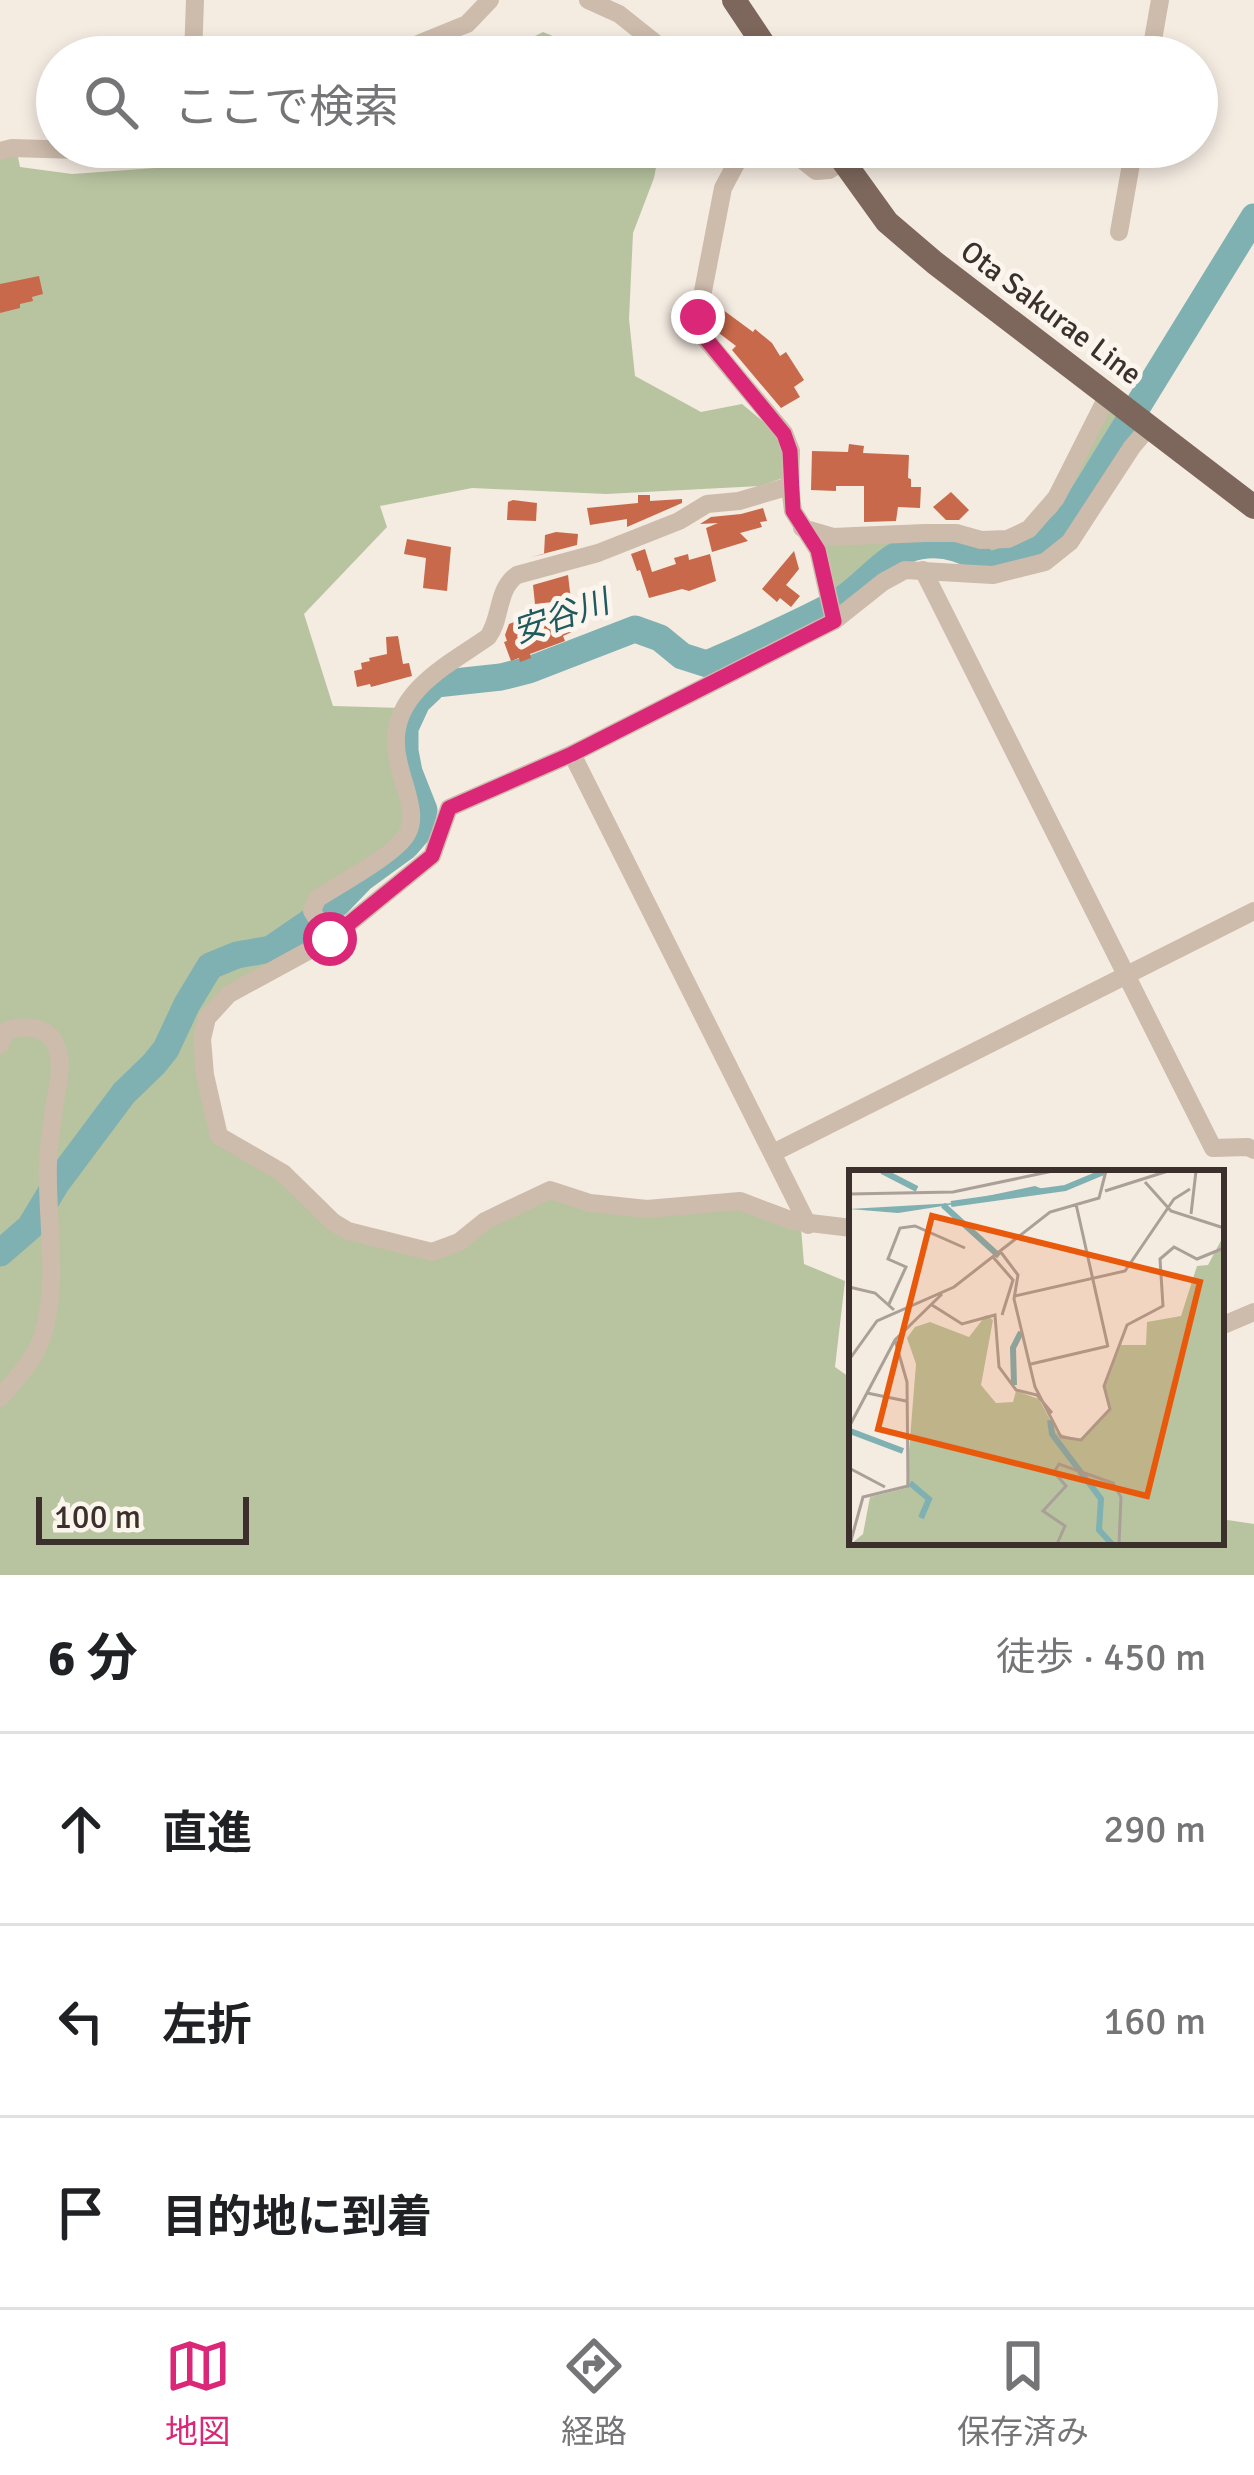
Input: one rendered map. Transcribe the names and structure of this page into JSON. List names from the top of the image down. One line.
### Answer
{"streets":{"main road":["Ota Sakurae Line"]},"water":["安谷川"],"scale_bar":"100 m","page":{"search":"ここで検索","scale":"100 m","heading":["6 分","徒歩 · 450 m"],"list":[["直進","290 m"],["左折","160 m"],"目的地に到着"],"nav":["地図","経路","保存済み"]}}
